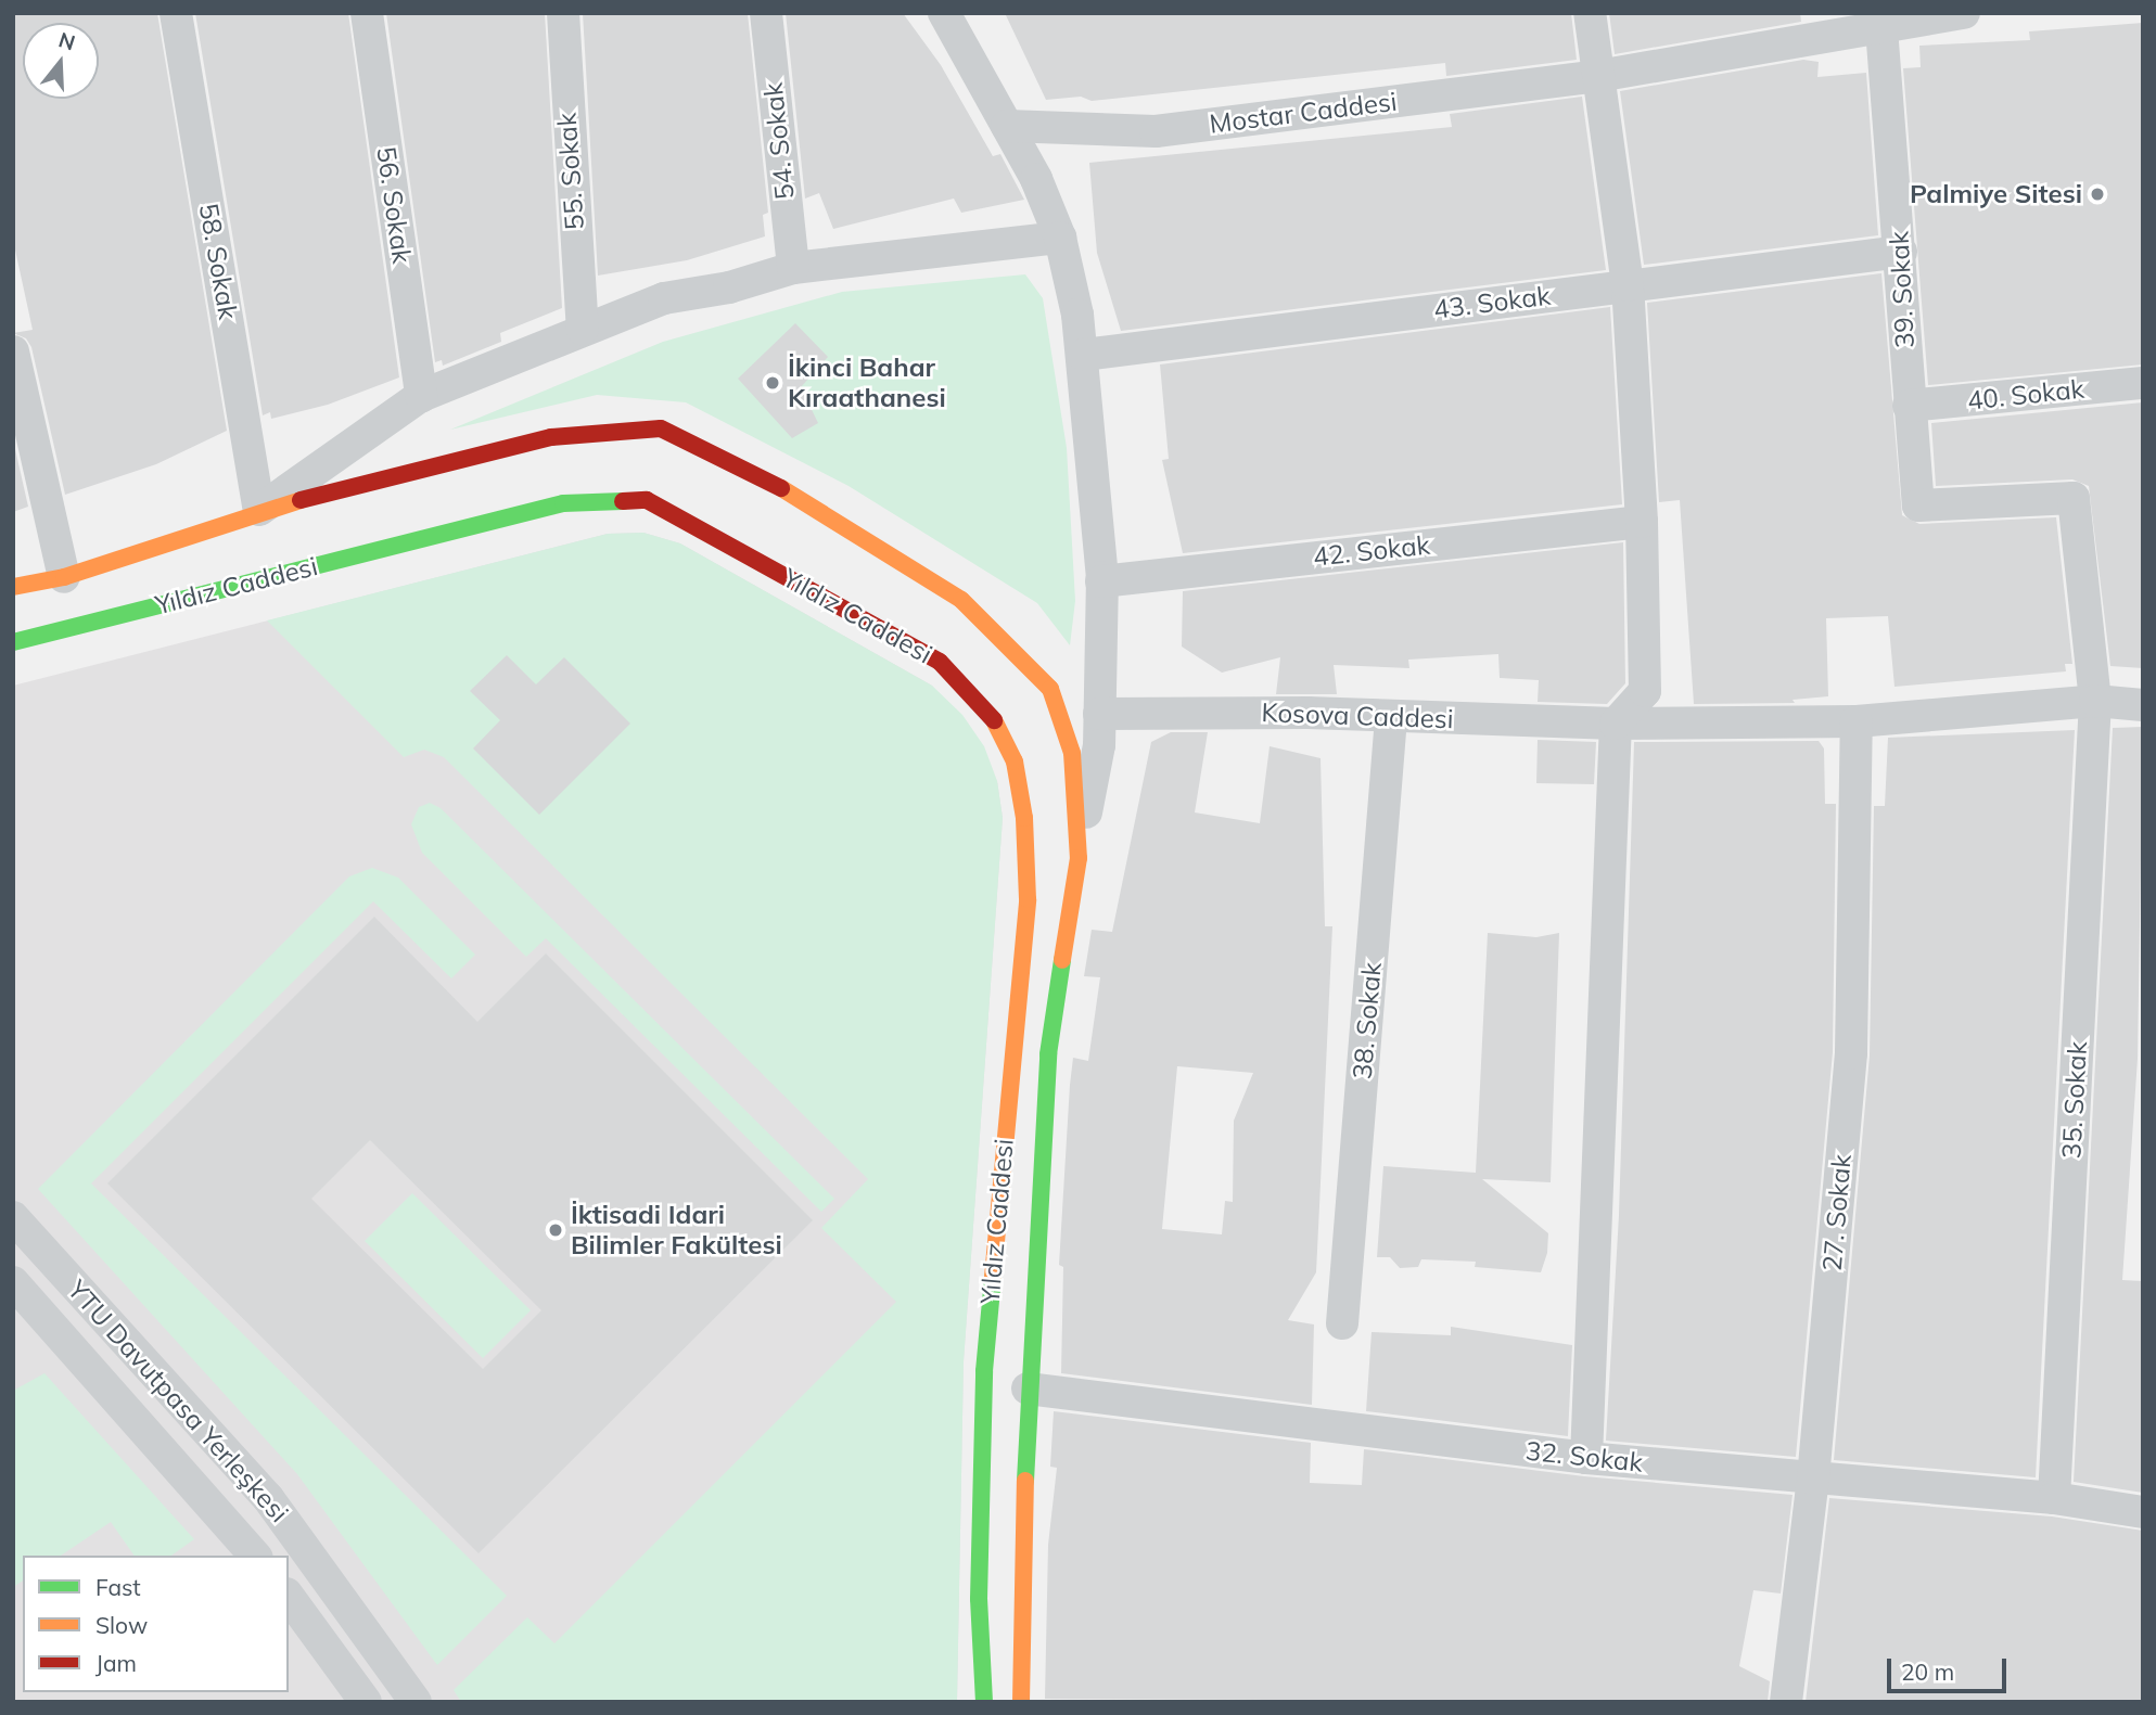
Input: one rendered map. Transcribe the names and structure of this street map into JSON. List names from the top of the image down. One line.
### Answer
{"streets":{"main road":["Yıldız Caddesi"],"street":["Mostar Caddesi","54. Sokak","55. Sokak","56. Sokak","58. Sokak","39. Sokak","43. Sokak","40. Sokak","42. Sokak","Kosova Caddesi","38. Sokak","35. Sokak","27. Sokak","YTU Davutpasa Yerleşkesi","32. Sokak"]},"crossings":[["Mostar Caddesi","39. Sokak"],["Mostar Caddesi","Yıldız Caddesi"],["39. Sokak","43. Sokak"],["39. Sokak","40. Sokak"],["39. Sokak","35. Sokak"],["43. Sokak","Yıldız Caddesi"],["42. Sokak","Yıldız Caddesi"],["Yıldız Caddesi","Kosova Caddesi"],["Yıldız Caddesi","32. Sokak"],["Kosova Caddesi","38. Sokak"],["Kosova Caddesi","35. Sokak"],["Kosova Caddesi","27. Sokak"],["35. Sokak","32. Sokak"],["27. Sokak","32. Sokak"]],"places":["Palmiye Sitesi","İkinci Bahar Kıraathanesi","İktisadi Idari Bilimler Fakültesi"],"legend":["Fast","Slow","Jam"],"scale_bar":"20 m","north":"top"}
